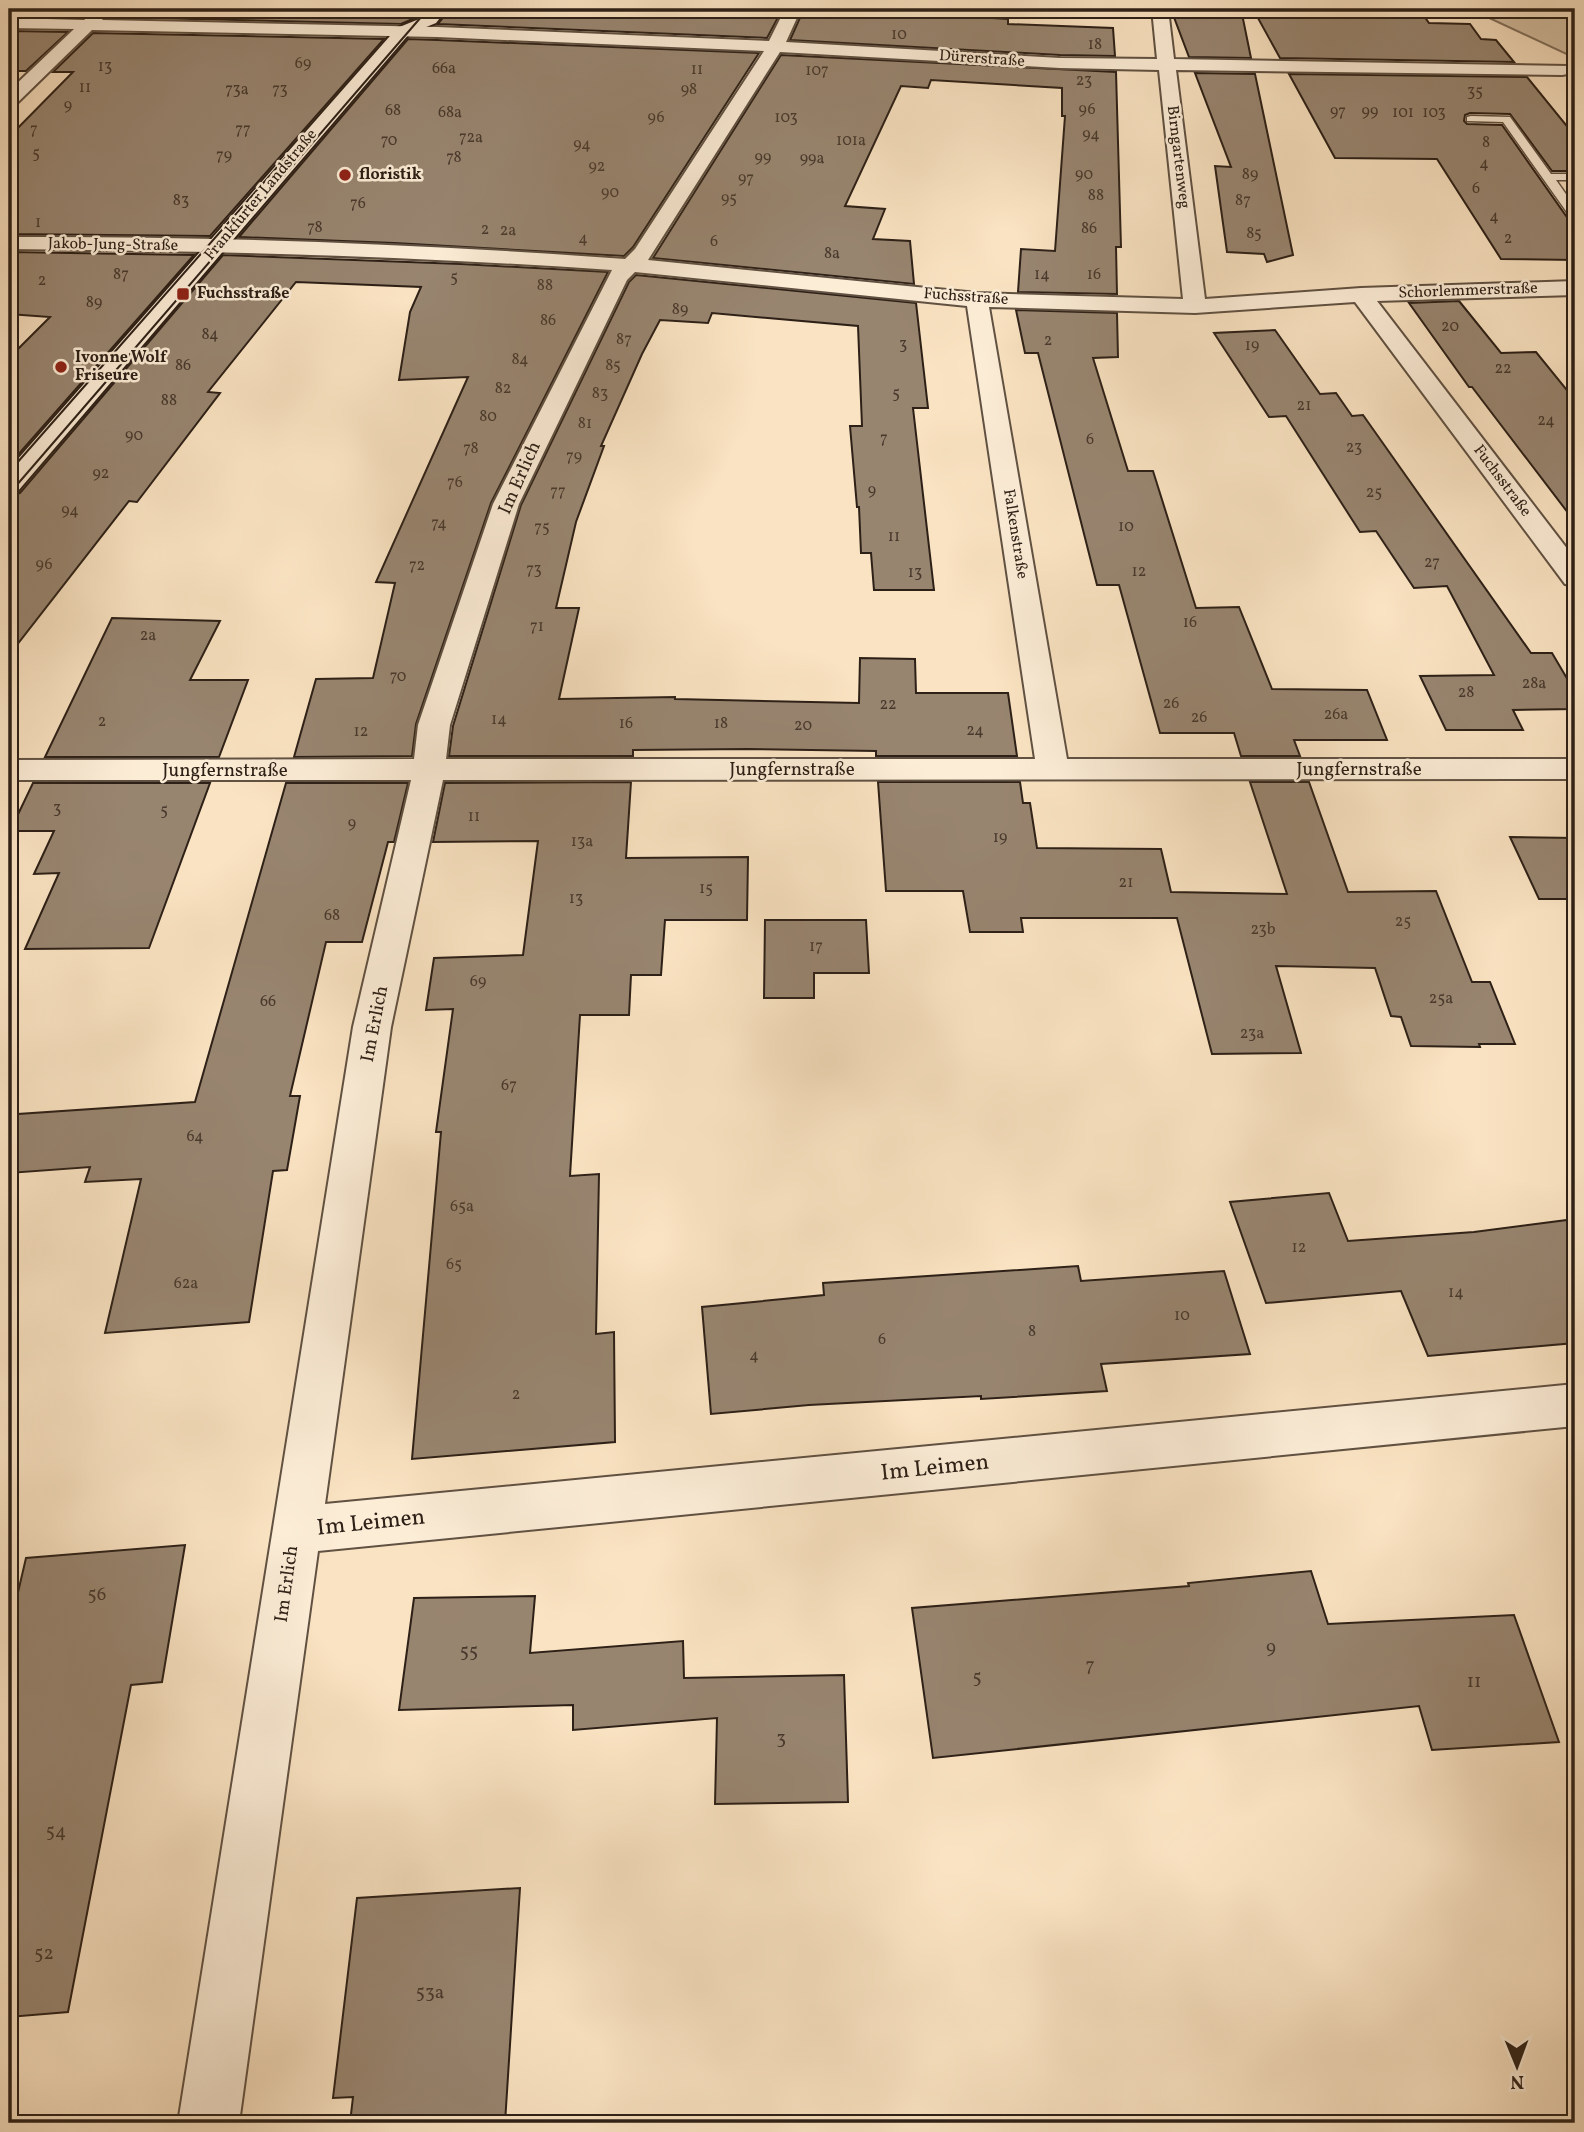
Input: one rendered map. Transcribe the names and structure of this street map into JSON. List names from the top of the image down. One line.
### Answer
{"streets":{"street":["Dürerstraße","Birngartenweg","Frankfurter Landstraße","Jakob-Jung-Straße","Schorlemmerstraße","Fuchsstraße","Im Erlich","Falkenstraße","Jungfernstraße","Im Leimen"]},"crossings":[["Dürerstraße","Birngartenweg"],["Dürerstraße","Frankfurter Landstraße"],["Dürerstraße","Im Erlich"],["Birngartenweg","Fuchsstraße"],["Frankfurter Landstraße","Jakob-Jung-Straße"],["Frankfurter Landstraße","Fuchsstraße"],["Jakob-Jung-Straße","Fuchsstraße"],["Schorlemmerstraße","Fuchsstraße"],["Fuchsstraße","Im Erlich"],["Fuchsstraße","Falkenstraße"],["Im Erlich","Jungfernstraße"],["Im Erlich","Im Leimen"],["Falkenstraße","Jungfernstraße"]],"places":{"other":["floristik","Ivonne Wolf Friseure"],"transit":["Fuchsstraße"]},"house_numbers":["10","18","69","13","66a","11","107","23","11","73a","73","98","35","9","96","68","97","99","68a","101","103","96","103","7","77","94","72a","70","101a","8","94","5","79","78","99","99a","4","92","90","89","97","6","90","88","95","83","87","76","4","1","78","86","2","2a","85","4","2","6","8a","87","14","16","5","2","88","89","89","86","20","84","87","2","3","19","84","86","85","22","82","83","5","88","21","80","24","81","90","7","6","23","78","79","92","76","9","77","25","94","74","10","75","11","27","96","72","73","12","13","16","71","2a","70","28a","28","26","22","26a","26","14","2","16","18","20","24","12","3","5","11","9","19","13a","21","15","13","68","25","23b","17","69","25a","66","23a","67","64","65a","12","65","62a","14","10","8","6","4","2","56","9","55","7","5","11","3","54","52","53a"],"north":"bottom"}
